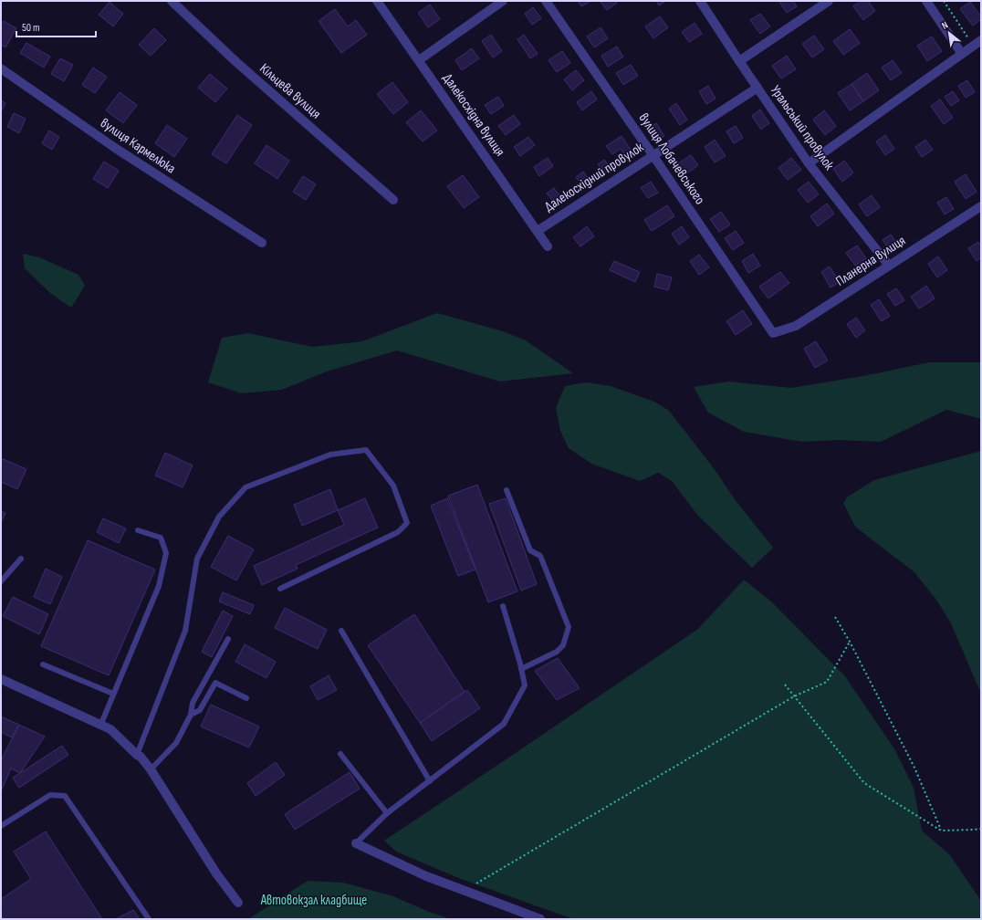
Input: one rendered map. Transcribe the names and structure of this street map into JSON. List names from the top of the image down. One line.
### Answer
{"streets":{"street":["Кільцева вулиця","Далекосхідна вулиця","Уральський провулок","вулиця Кармелюка","вулиця Лобачевського","Далекосхідний провулок","Планерна вулиця"]},"crossings":[["Далекосхідна вулиця","Далекосхідний провулок"],["Уральський провулок","Далекосхідний провулок"],["Уральський провулок","Планерна вулиця"],["вулиця Лобачевського","Далекосхідний провулок"],["вулиця Лобачевського","Планерна вулиця"]],"parks":["Автовокзал кладбище"],"scale_bar":"50 m","north":"top left"}
